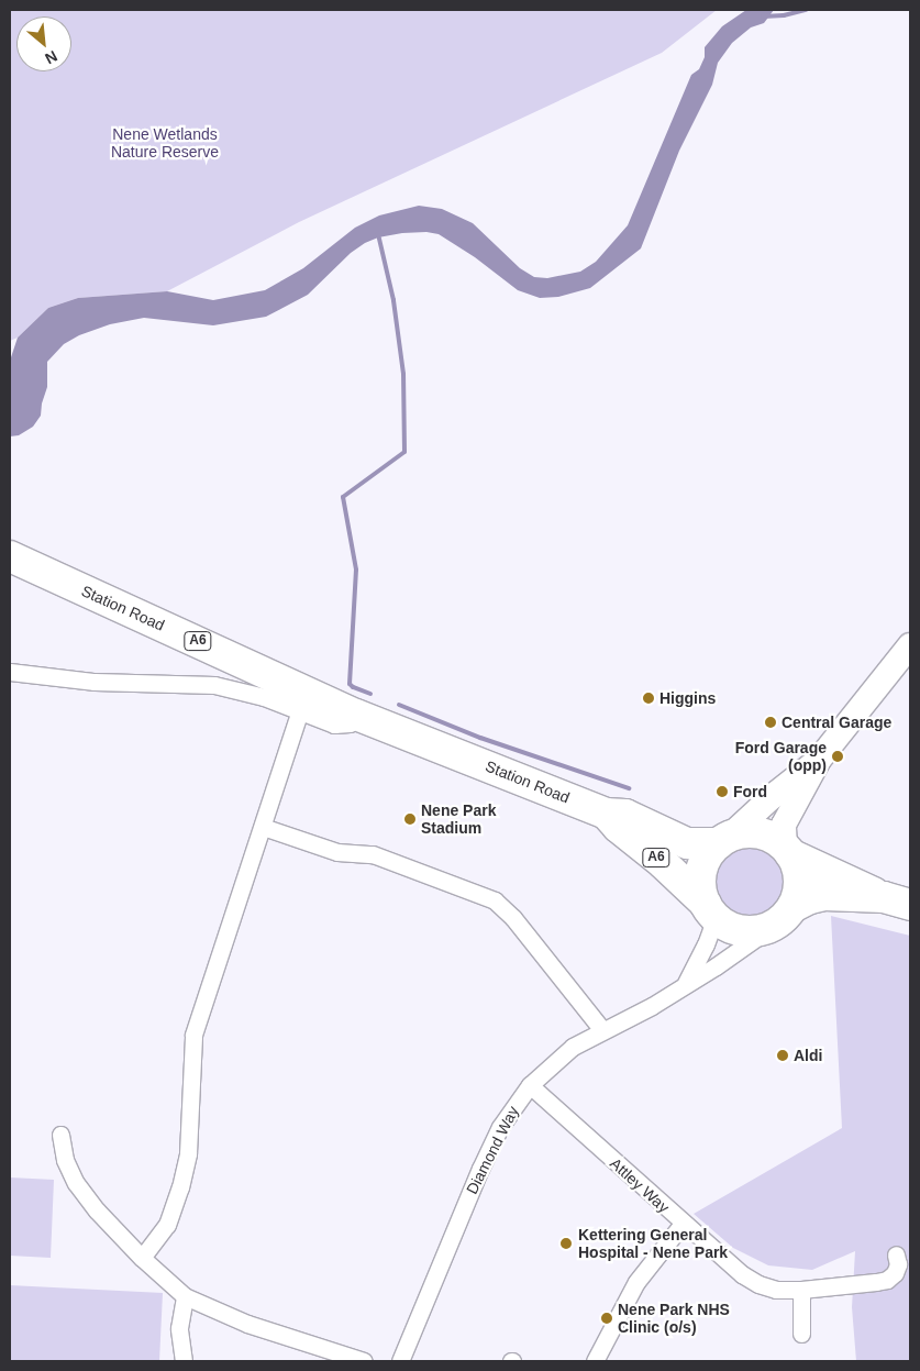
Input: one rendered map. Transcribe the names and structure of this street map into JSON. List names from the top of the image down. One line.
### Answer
{"streets":{"highway":["Station Road","A6"],"street":["Diamond Way","Attley Way"]},"crossings":[["Station Road","Diamond Way"],["Diamond Way","Attley Way"]],"parks":["Nene Wetlands Nature Reserve"],"places":["Higgins","Central Garage","Ford Garage (opp)","Ford","Nene Park Stadium","Aldi","Kettering General Hospital - Nene Park","Nene Park NHS Clinic (o/s)"],"north":"bottom right"}
